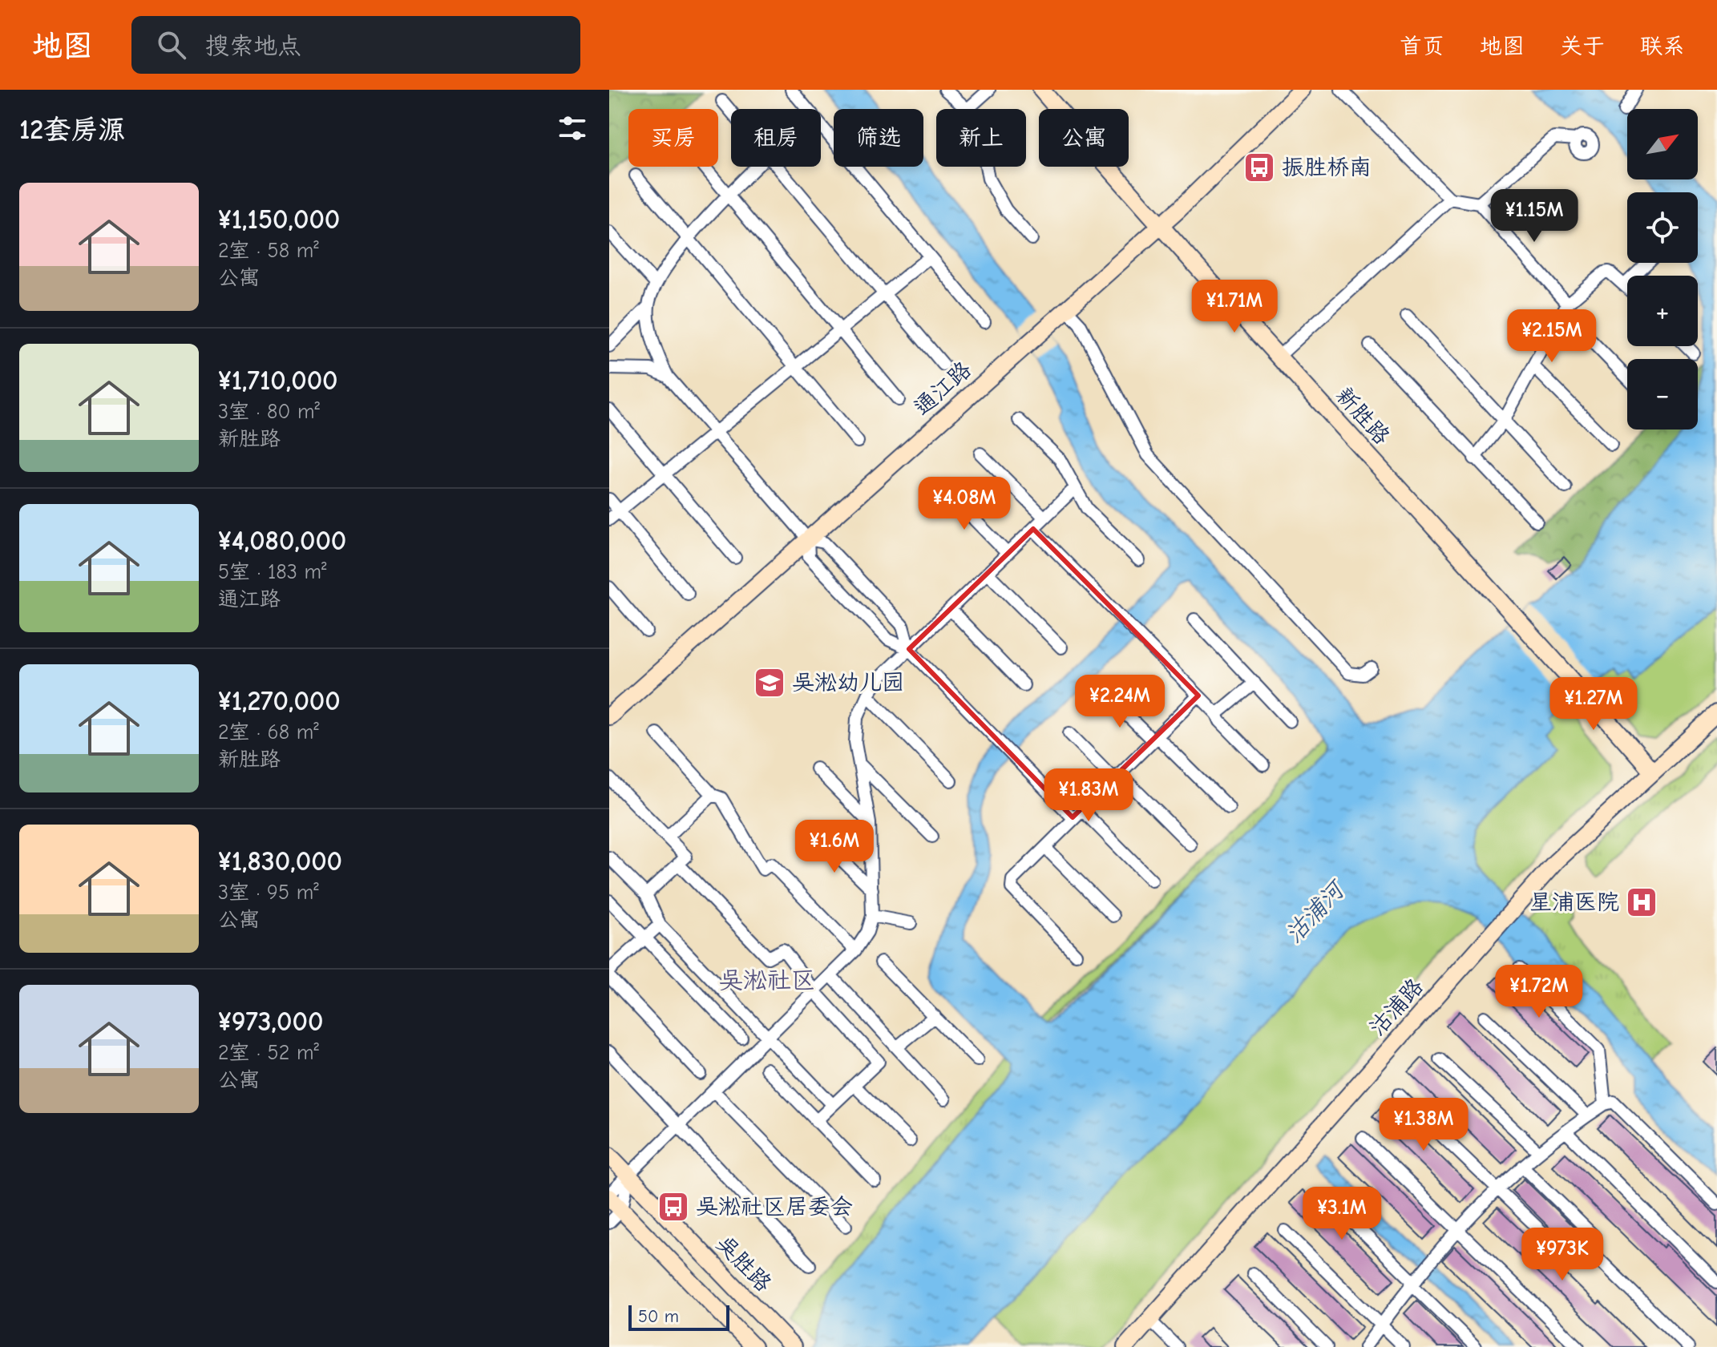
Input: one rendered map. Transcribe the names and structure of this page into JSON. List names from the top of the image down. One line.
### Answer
{"streets":{"street":["通江路","新胜路","沽浦路","吴胜路"]},"crossings":[["通江路","新胜路"],["新胜路","沽浦路"]],"districts":["吴淞社区"],"water":["沽浦河"],"places":{"bus stop":["振胜桥南","吴淞社区居委会"],"school or university":["吴淞幼儿园"],"hospital":["星浦医院"]},"scale_bar":"50 m","north":"top right","page":{"header":"地图","search":"搜索地点","nav":["首页","地图","关于","联系"],"heading":"12套房源","map_buttons":["+","−"],"chip":["买房","租房","筛选","新上","公寓"],"list":[{"name":"¥1,150,000","note":"2室 · 58 m² · 公寓"},{"name":"¥1,710,000","note":"3室 · 80 m² · 新胜路"},{"name":"¥4,080,000","note":"5室 · 183 m² · 通江路"},{"name":"¥1,270,000","note":"2室 · 68 m² · 新胜路"},{"name":"¥1,830,000","note":"3室 · 95 m² · 公寓"},{"name":"¥973,000","note":"2室 · 52 m² · 公寓"}],"price":["¥1.15M","¥1.71M","¥2.15M","¥4.08M","¥2.24M","¥1.27M","¥1.83M","¥1.6M","¥1.72M","¥1.38M","¥3.1M","¥973K"],"scale":"50 m"}}
